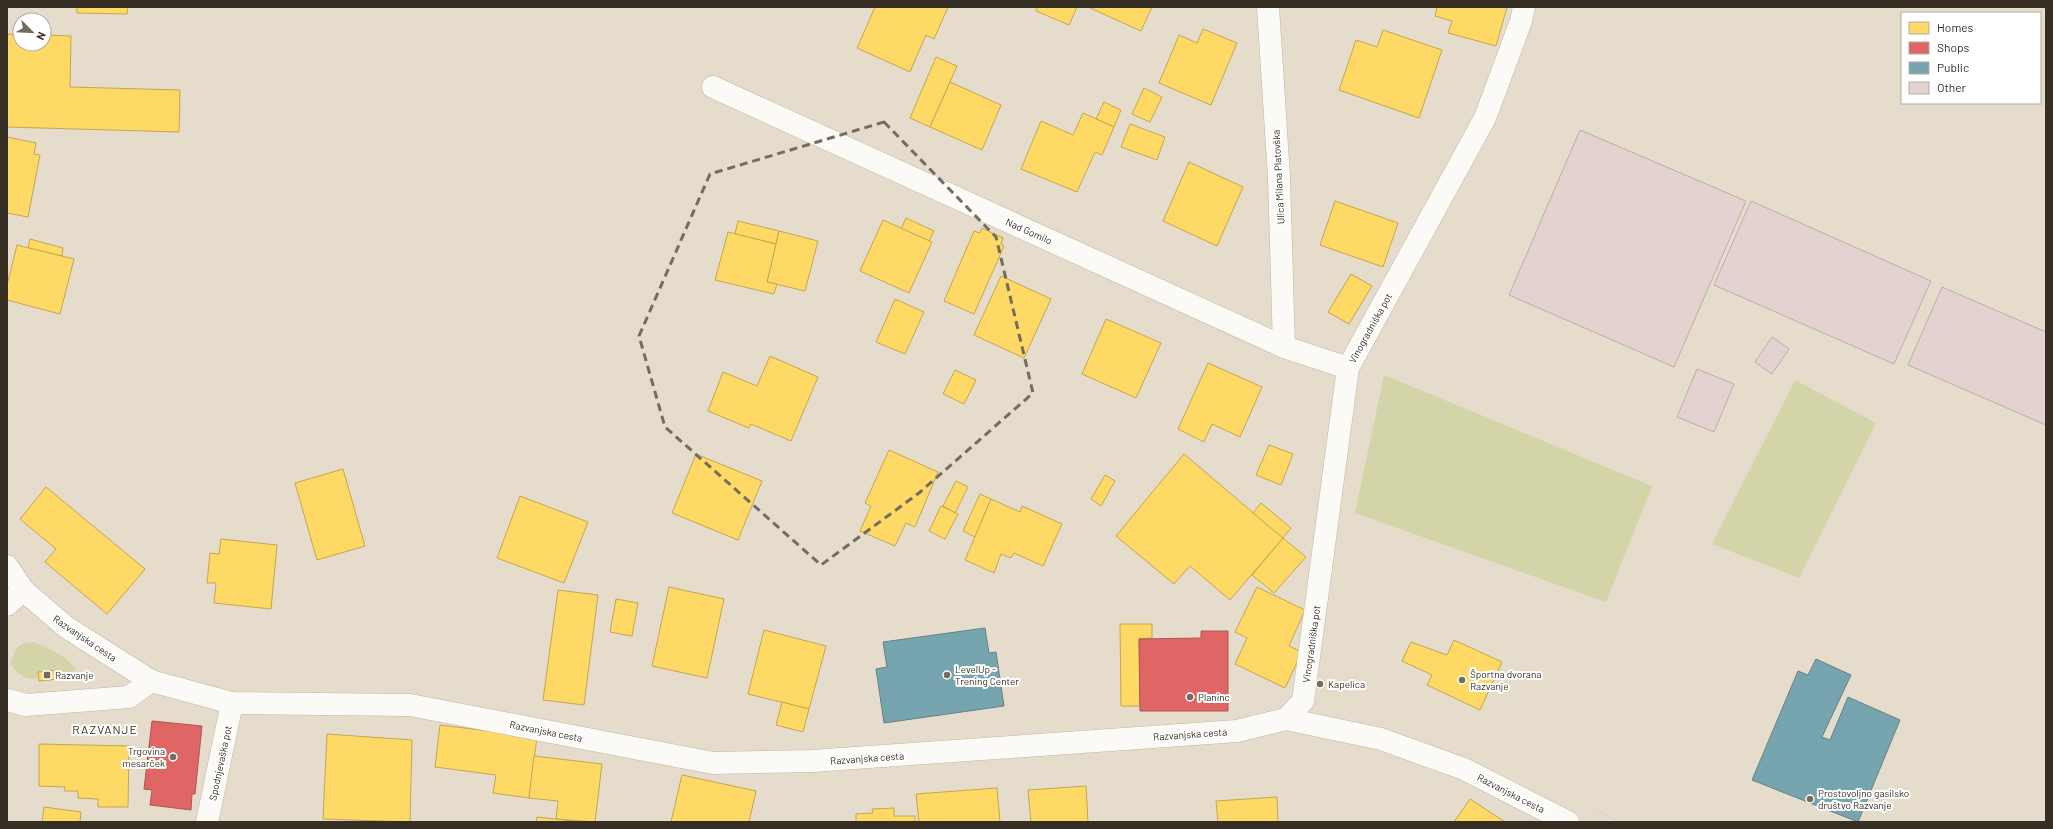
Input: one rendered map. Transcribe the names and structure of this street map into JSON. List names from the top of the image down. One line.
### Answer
{"streets":{"street":["Ulica Milana Platovška","Nad Gomilo","Vinogradniška pot","Razvanjska cesta","Spodnjevaška pot"]},"crossings":[["Ulica Milana Platovška","Nad Gomilo"],["Nad Gomilo","Vinogradniška pot"],["Vinogradniška pot","Razvanjska cesta"],["Razvanjska cesta","Spodnjevaška pot"]],"districts":["RAZVANJE"],"places":{"transit":["Razvanje"],"other":["LevelUp - Trening Center","Športna dvorana Razvanje","Kapelica","Planinc","Trgovina mesarček","Prostovoljno gasilsko društvo Razvanje"]},"legend":["Homes","Shops","Public","Other"],"north":"bottom right"}
